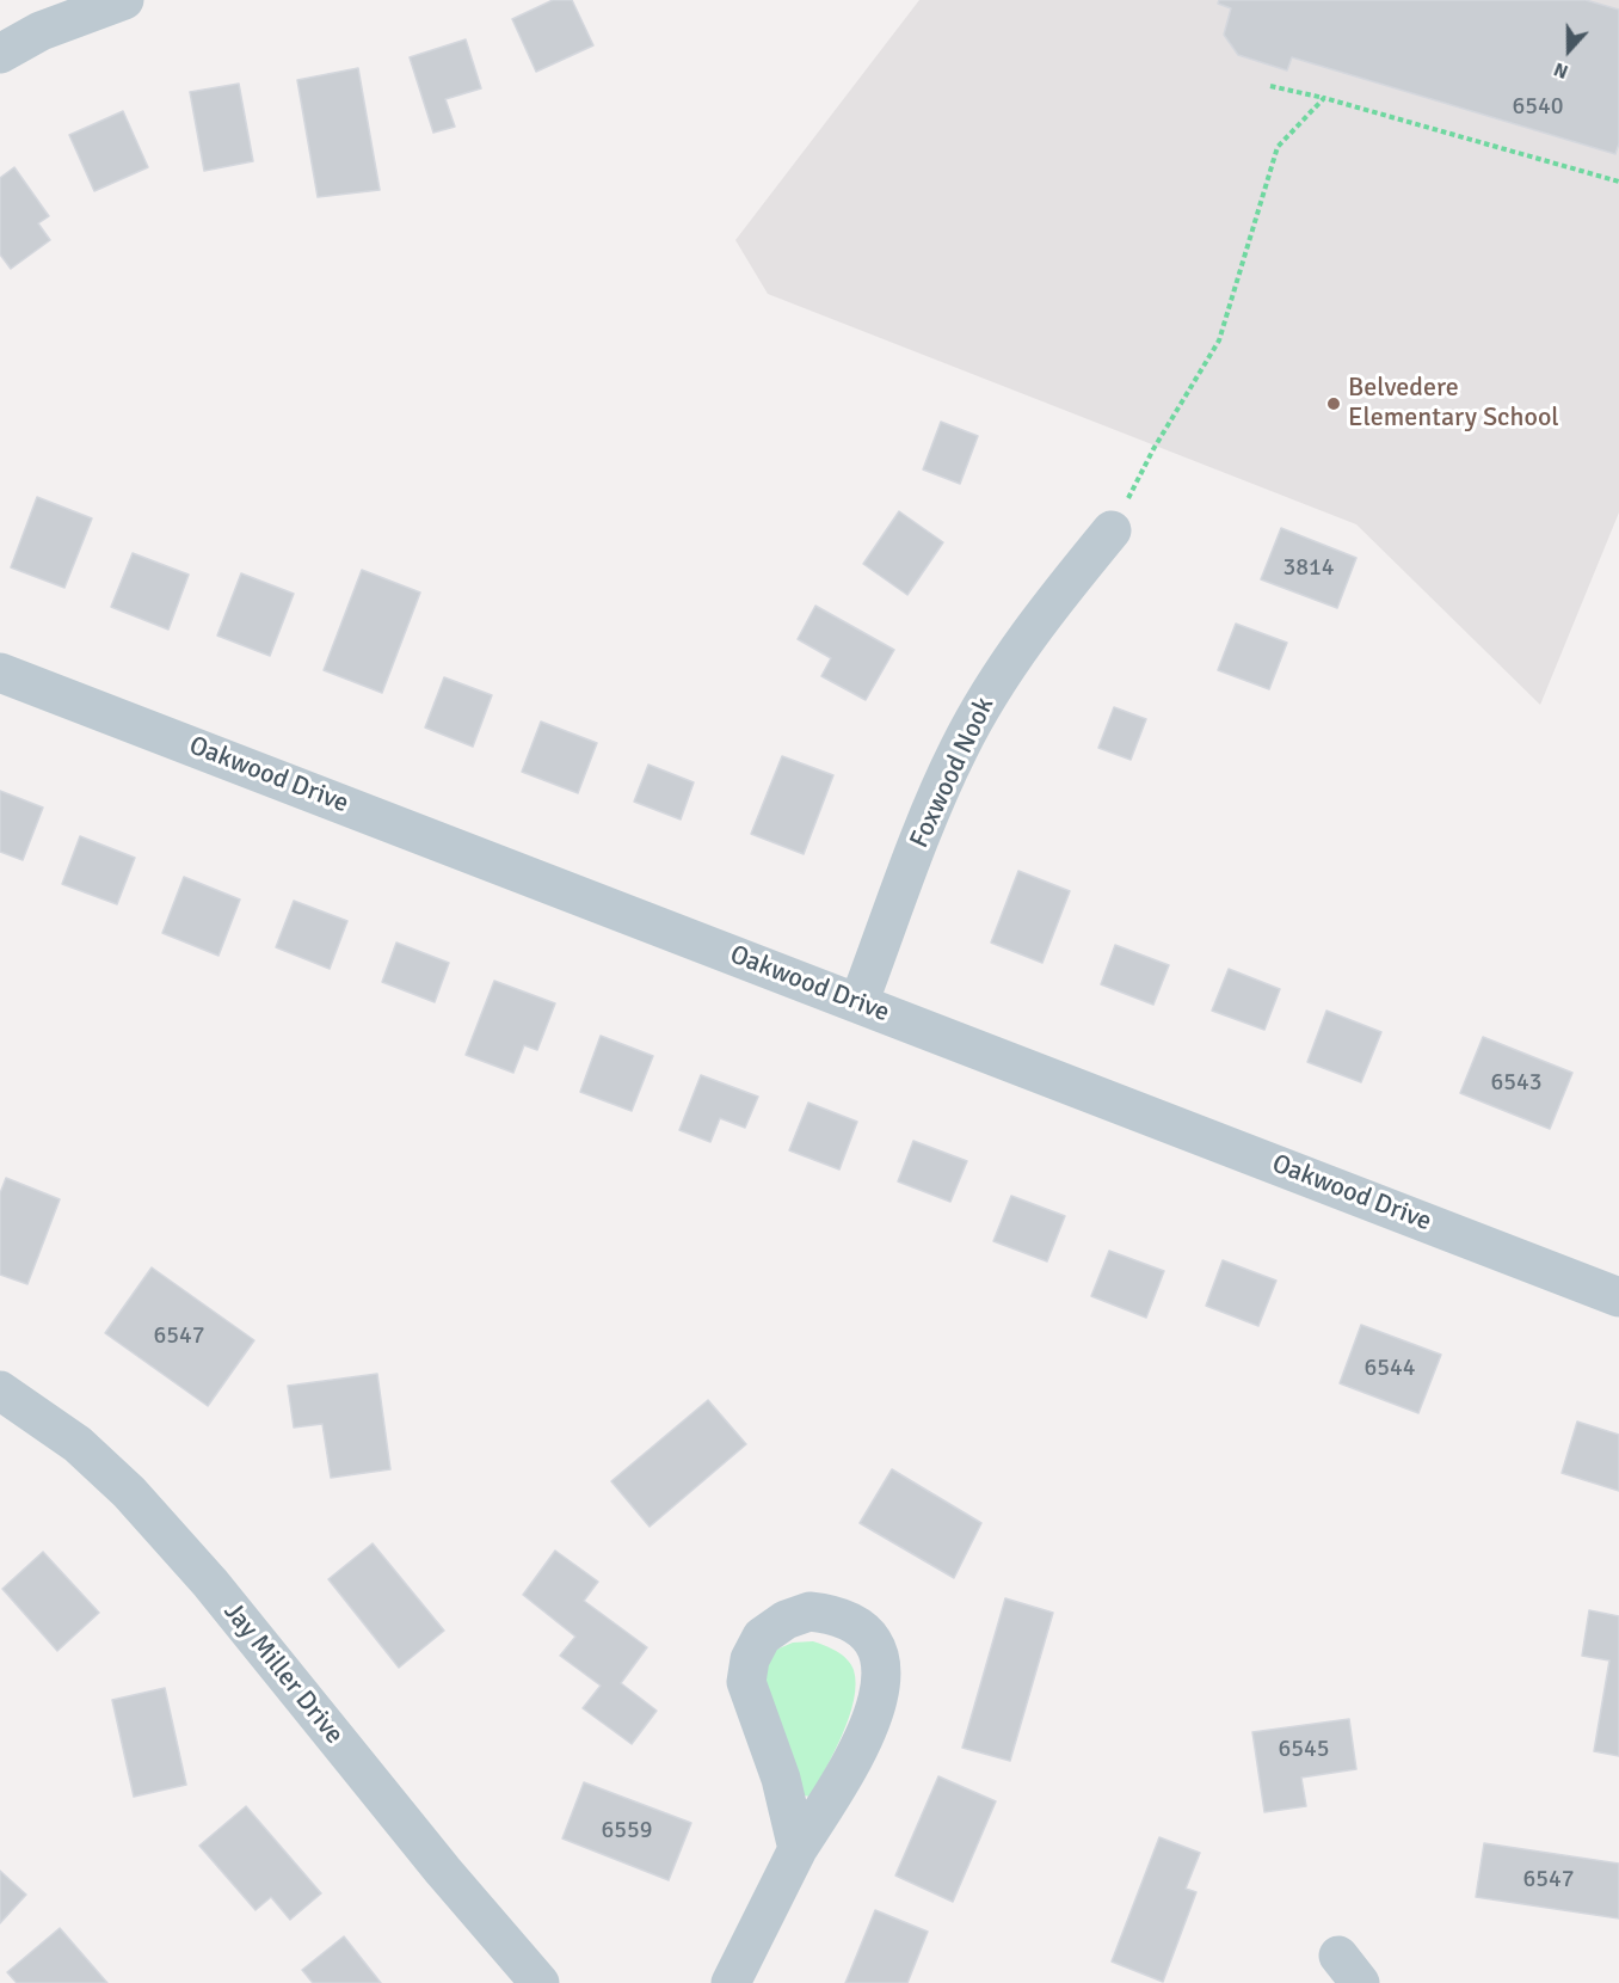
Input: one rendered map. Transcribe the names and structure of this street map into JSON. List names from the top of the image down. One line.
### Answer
{"streets":{"street":["Foxwood Nook","Oakwood Drive","Jay Miller Drive"]},"crossings":[["Foxwood Nook","Oakwood Drive"]],"places":["Belvedere Elementary School"],"house_numbers":["6540","3814","6543","6547","6544","6545","6559","6547"],"north":"bottom"}
